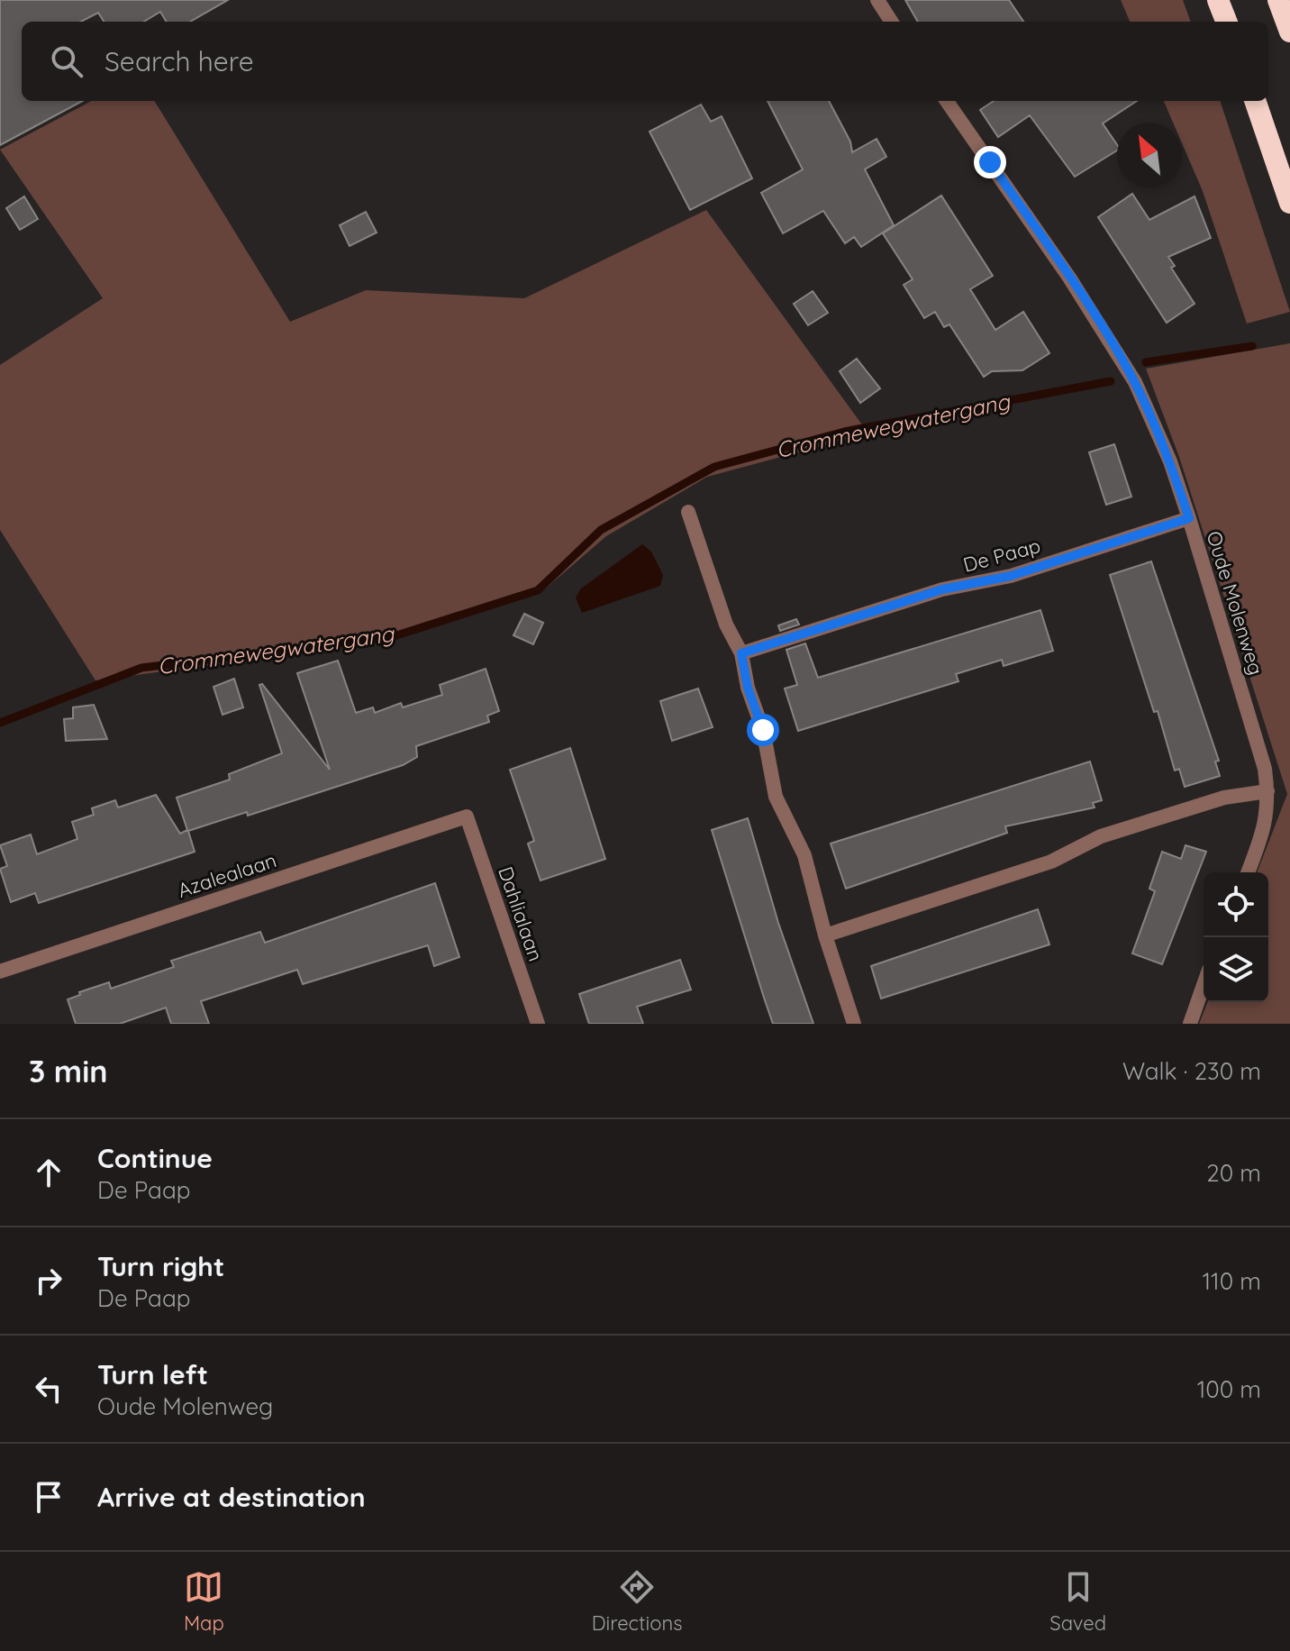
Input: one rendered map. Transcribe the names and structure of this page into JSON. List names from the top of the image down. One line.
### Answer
{"streets":{"street":["De Paap","Oude Molenweg","Azalealaan","Dahlialaan"]},"crossings":[["De Paap","Oude Molenweg"],["Azalealaan","Dahlialaan"]],"water":["Crommewegwatergang"],"north":"top left","page":{"search":"Search here","heading":["3 min","Walk · 230 m"],"list":[["Continue","De Paap","20 m"],["Turn right","De Paap","110 m"],["Turn left","Oude Molenweg","100 m"],"Arrive at destination"],"nav":["Map","Directions","Saved"]}}
